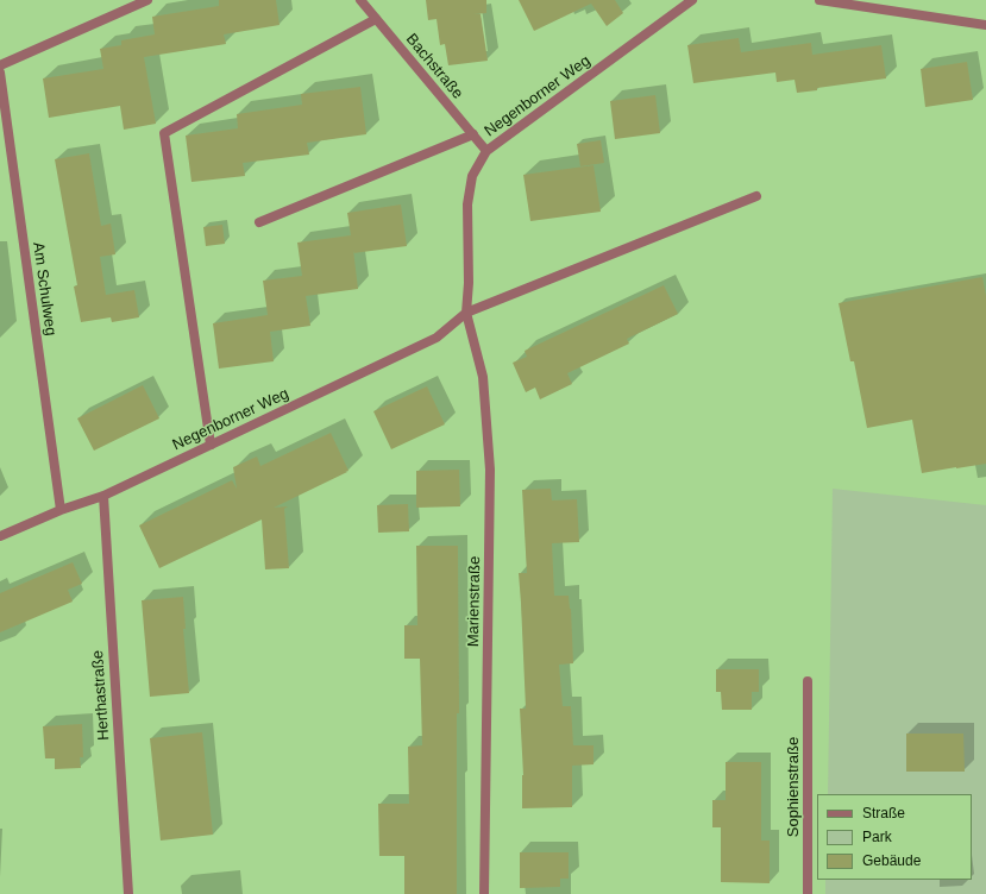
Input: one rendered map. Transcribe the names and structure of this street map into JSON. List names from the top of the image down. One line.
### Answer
{"streets":{"street":["Bachstraße","Negenborner Weg","Am Schulweg","Marienstraße","Herthastraße","Sophienstraße"]},"crossings":[["Bachstraße","Negenborner Weg"],["Negenborner Weg","Am Schulweg"],["Negenborner Weg","Marienstraße"],["Negenborner Weg","Herthastraße"]],"legend":["Straße","Park","Gebäude"]}
